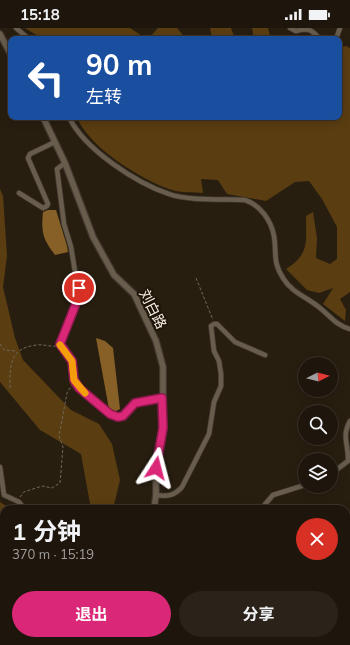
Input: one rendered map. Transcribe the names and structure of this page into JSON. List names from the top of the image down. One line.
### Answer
{"streets":{"street":["刘白路"]},"north":"right","page":{"status":"15:18","turn":["90 m","左转"],"heading":["1 分钟","370 m · 15:19"],"buttons":["退出","分享"]}}
